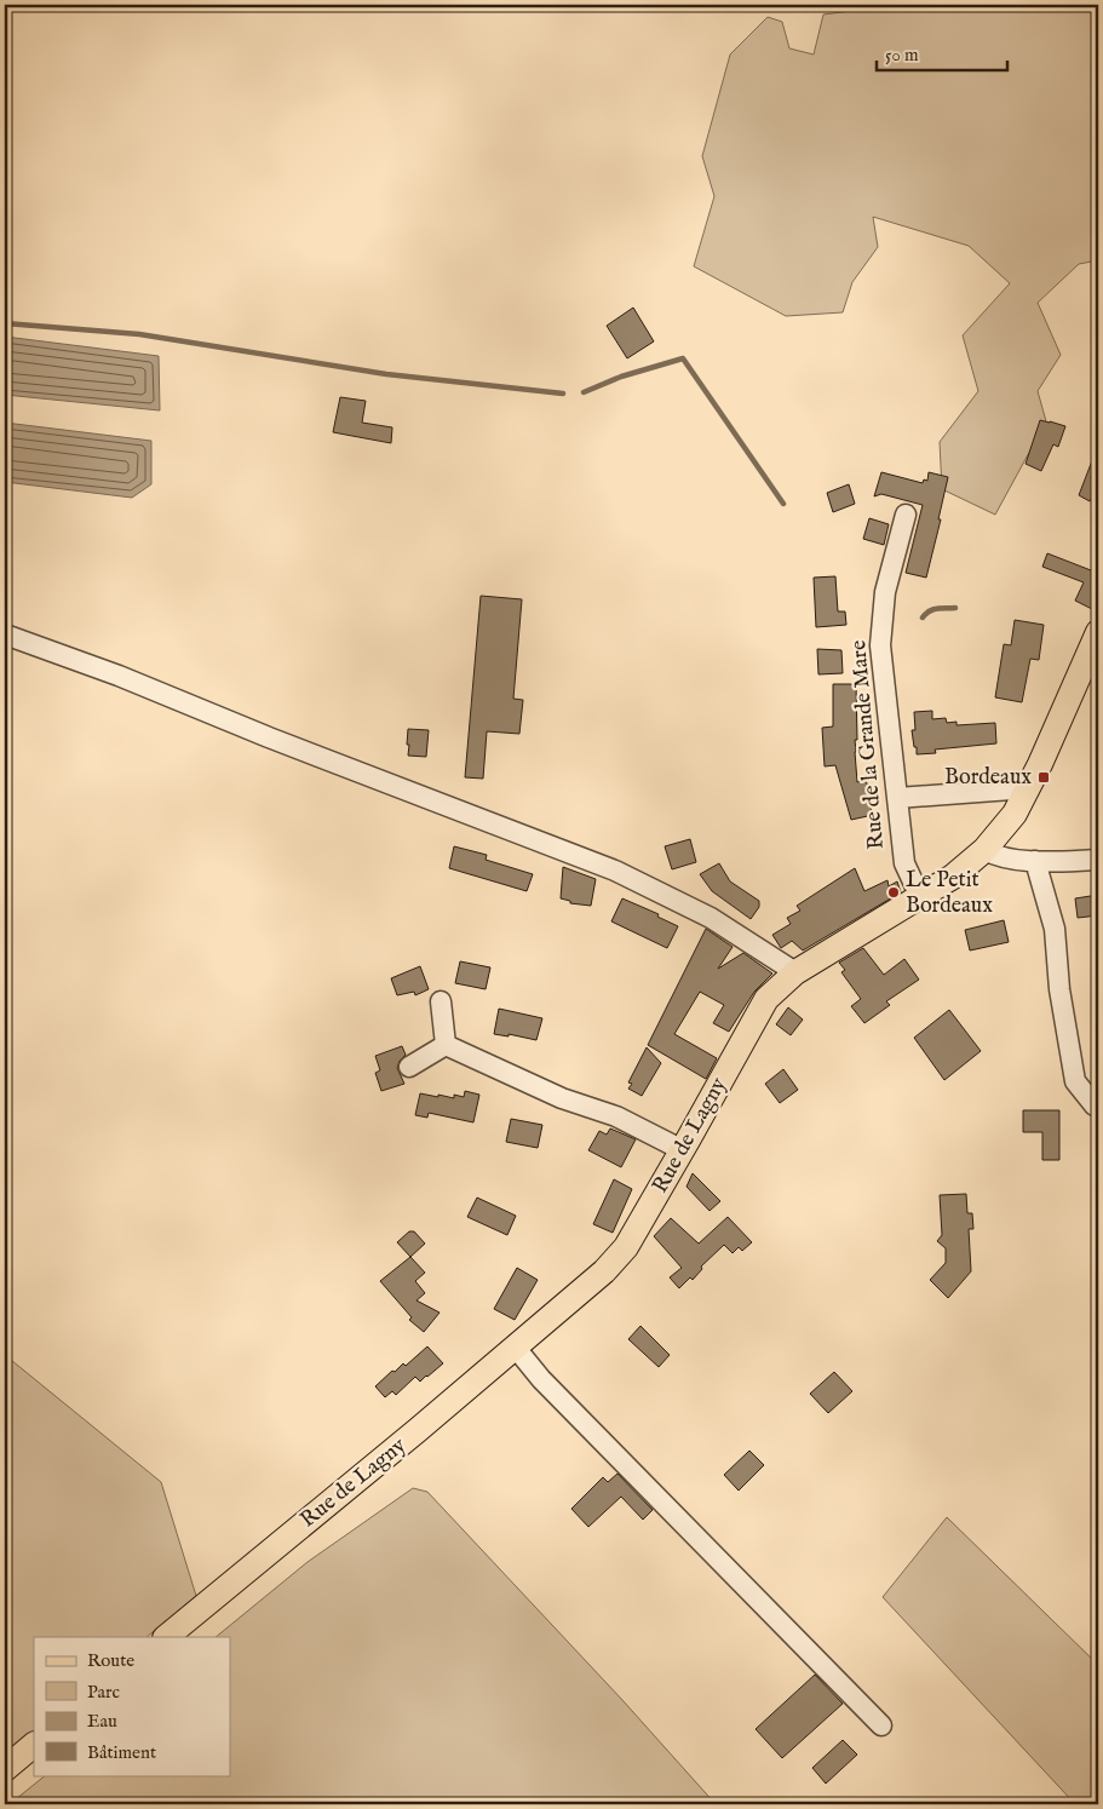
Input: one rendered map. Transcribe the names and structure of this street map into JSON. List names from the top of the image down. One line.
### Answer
{"streets":{"main road":["Rue de Lagny"],"street":["Rue de la Grande Mare"]},"crossings":[["Rue de la Grande Mare","Rue de Lagny"]],"places":{"transit":["Bordeaux"],"other":["Le Petit Bordeaux"]},"legend":["Route","Parc","Eau","Bâtiment"],"scale_bar":"50 m"}
